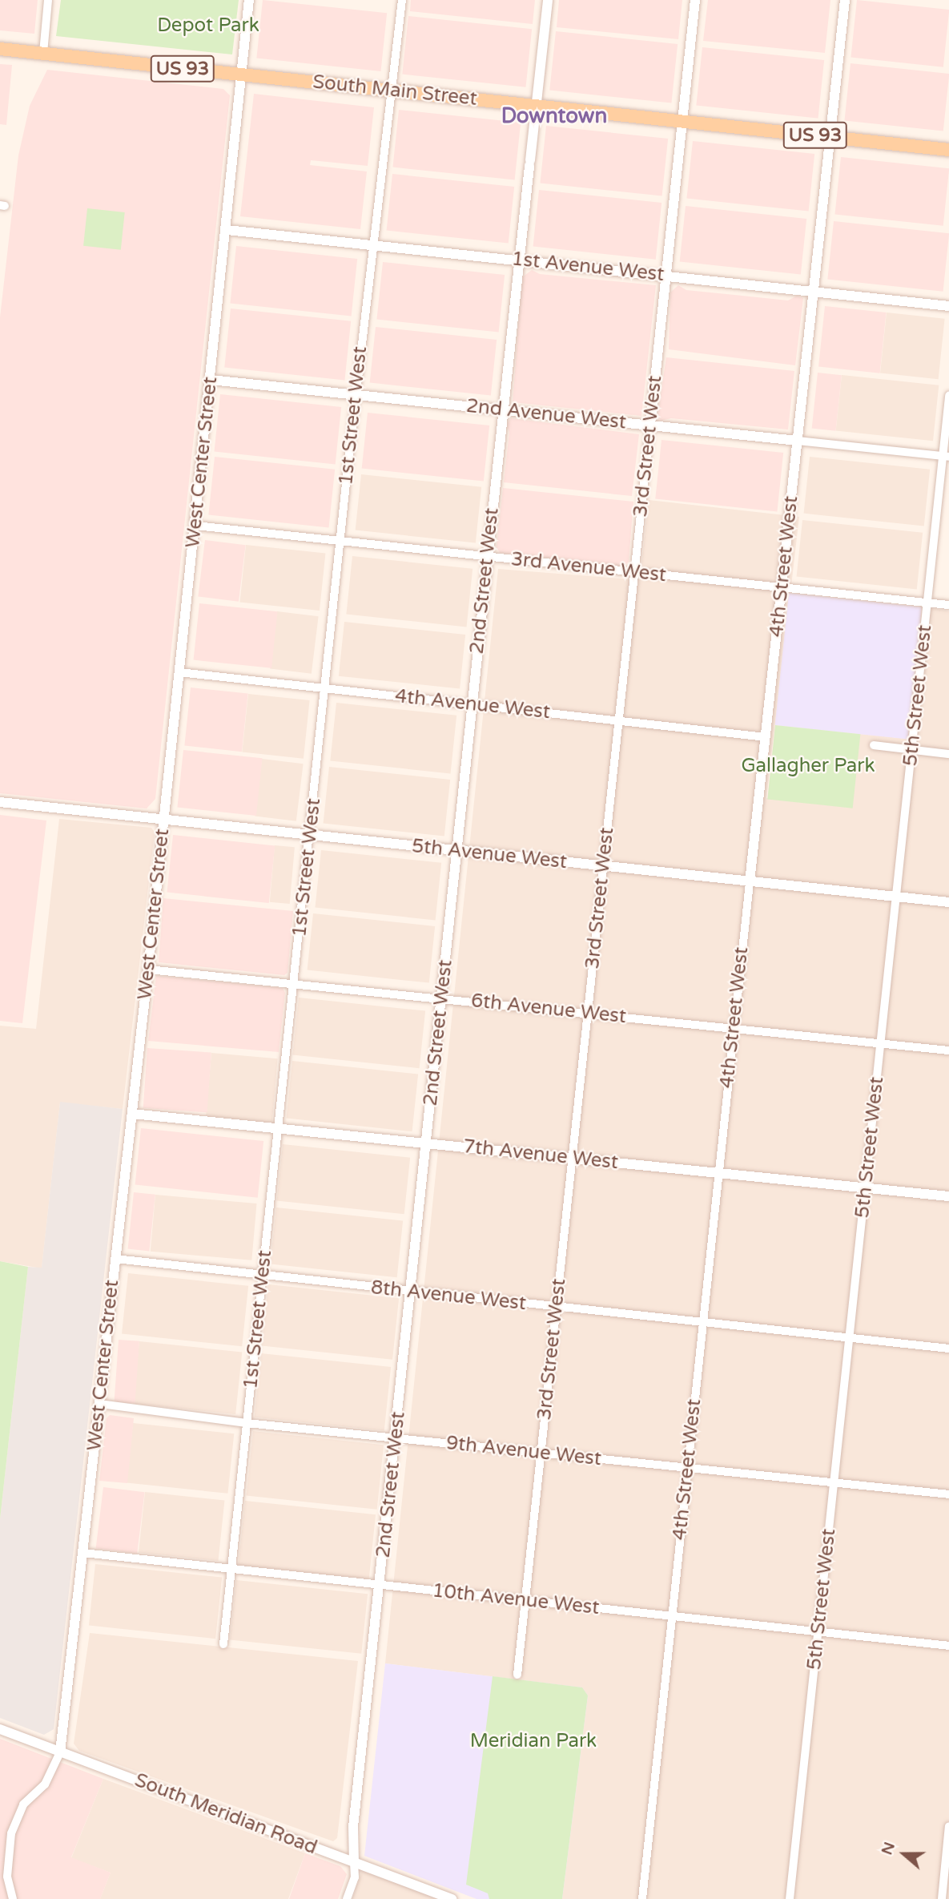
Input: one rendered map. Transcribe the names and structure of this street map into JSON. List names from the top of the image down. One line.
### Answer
{"streets":{"main road":["US 93","South Main Street"],"street":["1st Avenue West","2nd Avenue West","1st Street West","3rd Street West","West Center Street","4th Street West","3rd Avenue West","2nd Street West","5th Street West","4th Avenue West","5th Avenue West","6th Avenue West","7th Avenue West","8th Avenue West","9th Avenue West","10th Avenue West","South Meridian Road"]},"crossings":[["US 93","South Main Street"],["US 93","West Center Street"],["South Main Street","1st Street West"],["South Main Street","3rd Street West"],["South Main Street","West Center Street"],["South Main Street","4th Street West"],["South Main Street","2nd Street West"],["1st Avenue West","1st Street West"],["1st Avenue West","3rd Street West"],["1st Avenue West","West Center Street"],["1st Avenue West","4th Street West"],["1st Avenue West","2nd Street West"],["2nd Avenue West","1st Street West"],["2nd Avenue West","3rd Street West"],["2nd Avenue West","West Center Street"],["2nd Avenue West","4th Street West"],["2nd Avenue West","2nd Street West"],["2nd Avenue West","5th Street West"],["1st Street West","3rd Avenue West"],["1st Street West","4th Avenue West"],["1st Street West","5th Avenue West"],["1st Street West","6th Avenue West"],["1st Street West","7th Avenue West"],["1st Street West","8th Avenue West"],["1st Street West","9th Avenue West"],["1st Street West","10th Avenue West"],["3rd Street West","3rd Avenue West"],["3rd Street West","4th Avenue West"],["3rd Street West","5th Avenue West"],["3rd Street West","6th Avenue West"],["3rd Street West","7th Avenue West"],["3rd Street West","8th Avenue West"],["3rd Street West","9th Avenue West"],["3rd Street West","10th Avenue West"],["West Center Street","3rd Avenue West"],["West Center Street","4th Avenue West"],["West Center Street","5th Avenue West"],["West Center Street","6th Avenue West"],["West Center Street","7th Avenue West"],["West Center Street","8th Avenue West"],["West Center Street","9th Avenue West"],["West Center Street","10th Avenue West"],["West Center Street","South Meridian Road"],["4th Street West","3rd Avenue West"],["4th Street West","4th Avenue West"],["4th Street West","5th Avenue West"],["4th Street West","6th Avenue West"],["4th Street West","7th Avenue West"],["4th Street West","8th Avenue West"],["4th Street West","9th Avenue West"],["4th Street West","10th Avenue West"],["3rd Avenue West","2nd Street West"],["3rd Avenue West","5th Street West"],["2nd Street West","4th Avenue West"],["2nd Street West","5th Avenue West"],["2nd Street West","6th Avenue West"],["2nd Street West","7th Avenue West"],["2nd Street West","8th Avenue West"],["2nd Street West","9th Avenue West"],["2nd Street West","10th Avenue West"],["2nd Street West","South Meridian Road"],["5th Street West","5th Avenue West"],["5th Street West","6th Avenue West"],["5th Street West","7th Avenue West"],["5th Street West","8th Avenue West"],["5th Street West","9th Avenue West"],["5th Street West","10th Avenue West"]],"districts":["Downtown"],"parks":["Depot Park","Gallagher Park","Meridian Park"],"north":"left"}
